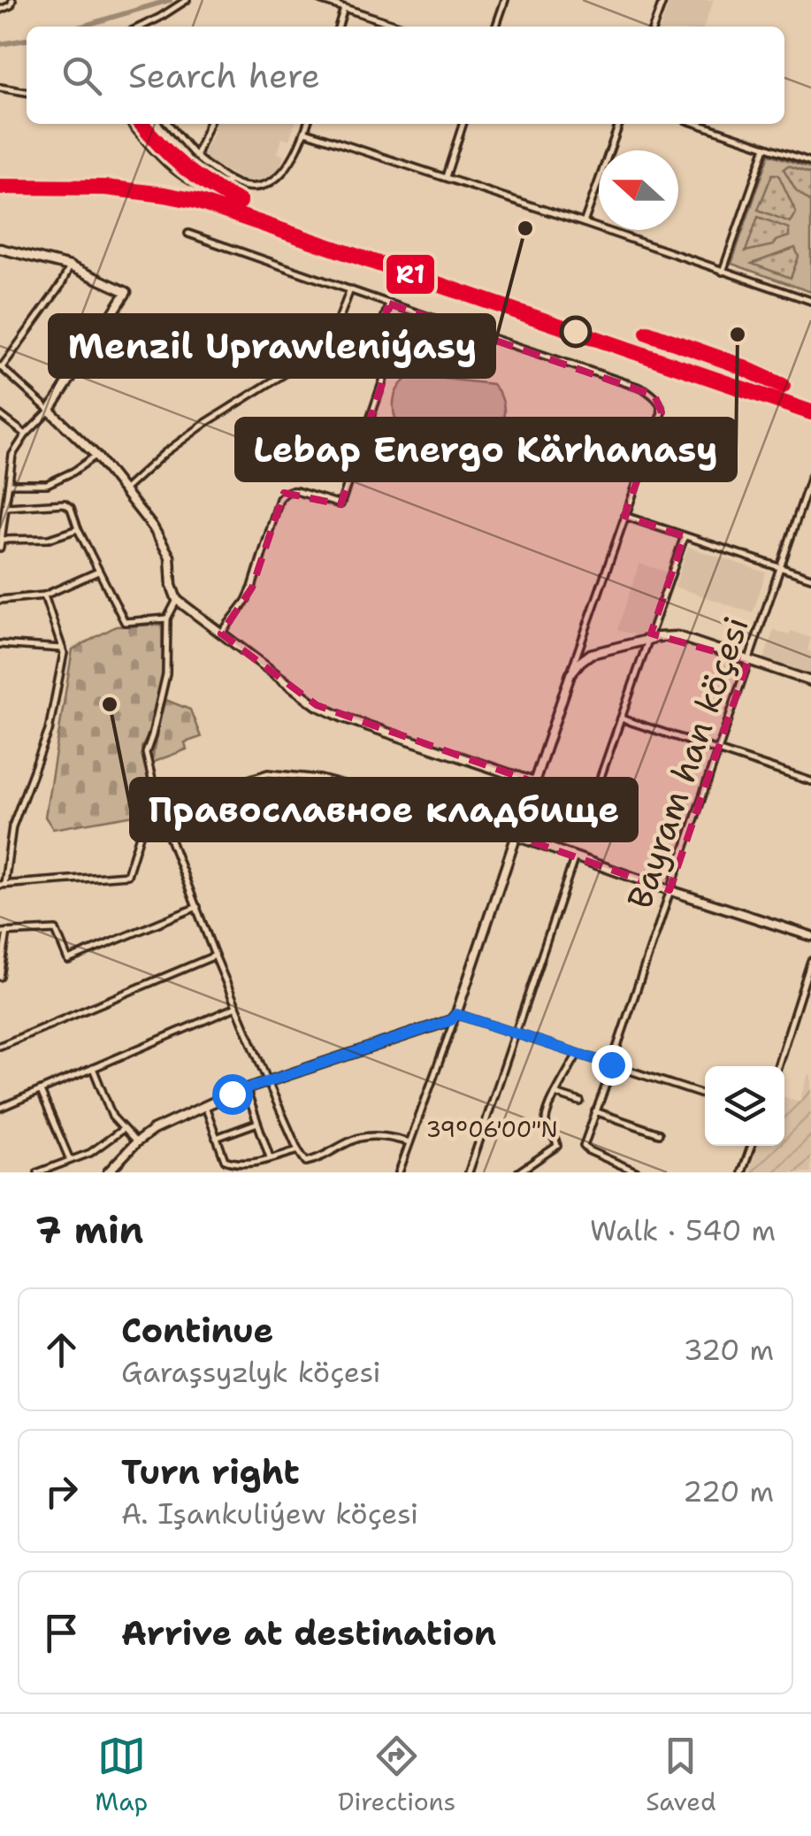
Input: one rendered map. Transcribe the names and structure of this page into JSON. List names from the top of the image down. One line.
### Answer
{"streets":{"street":["Bayram han köçesi"]},"places":["Menzil Uprawleniýasy","Lebap Energo Kärhanasy","Православное кладбище"],"lines":["transit line R1"],"north":"left","page":{"search":"Search here","heading":["7 min","Walk · 540 m"],"list":[["Continue","Garaşsyzlyk köçesi","320 m"],["Turn right","A. Işankuliýew köçesi","220 m"],"Arrive at destination"],"nav":["Map","Directions","Saved"]},"coordinates":["39°06'00\"N"]}
